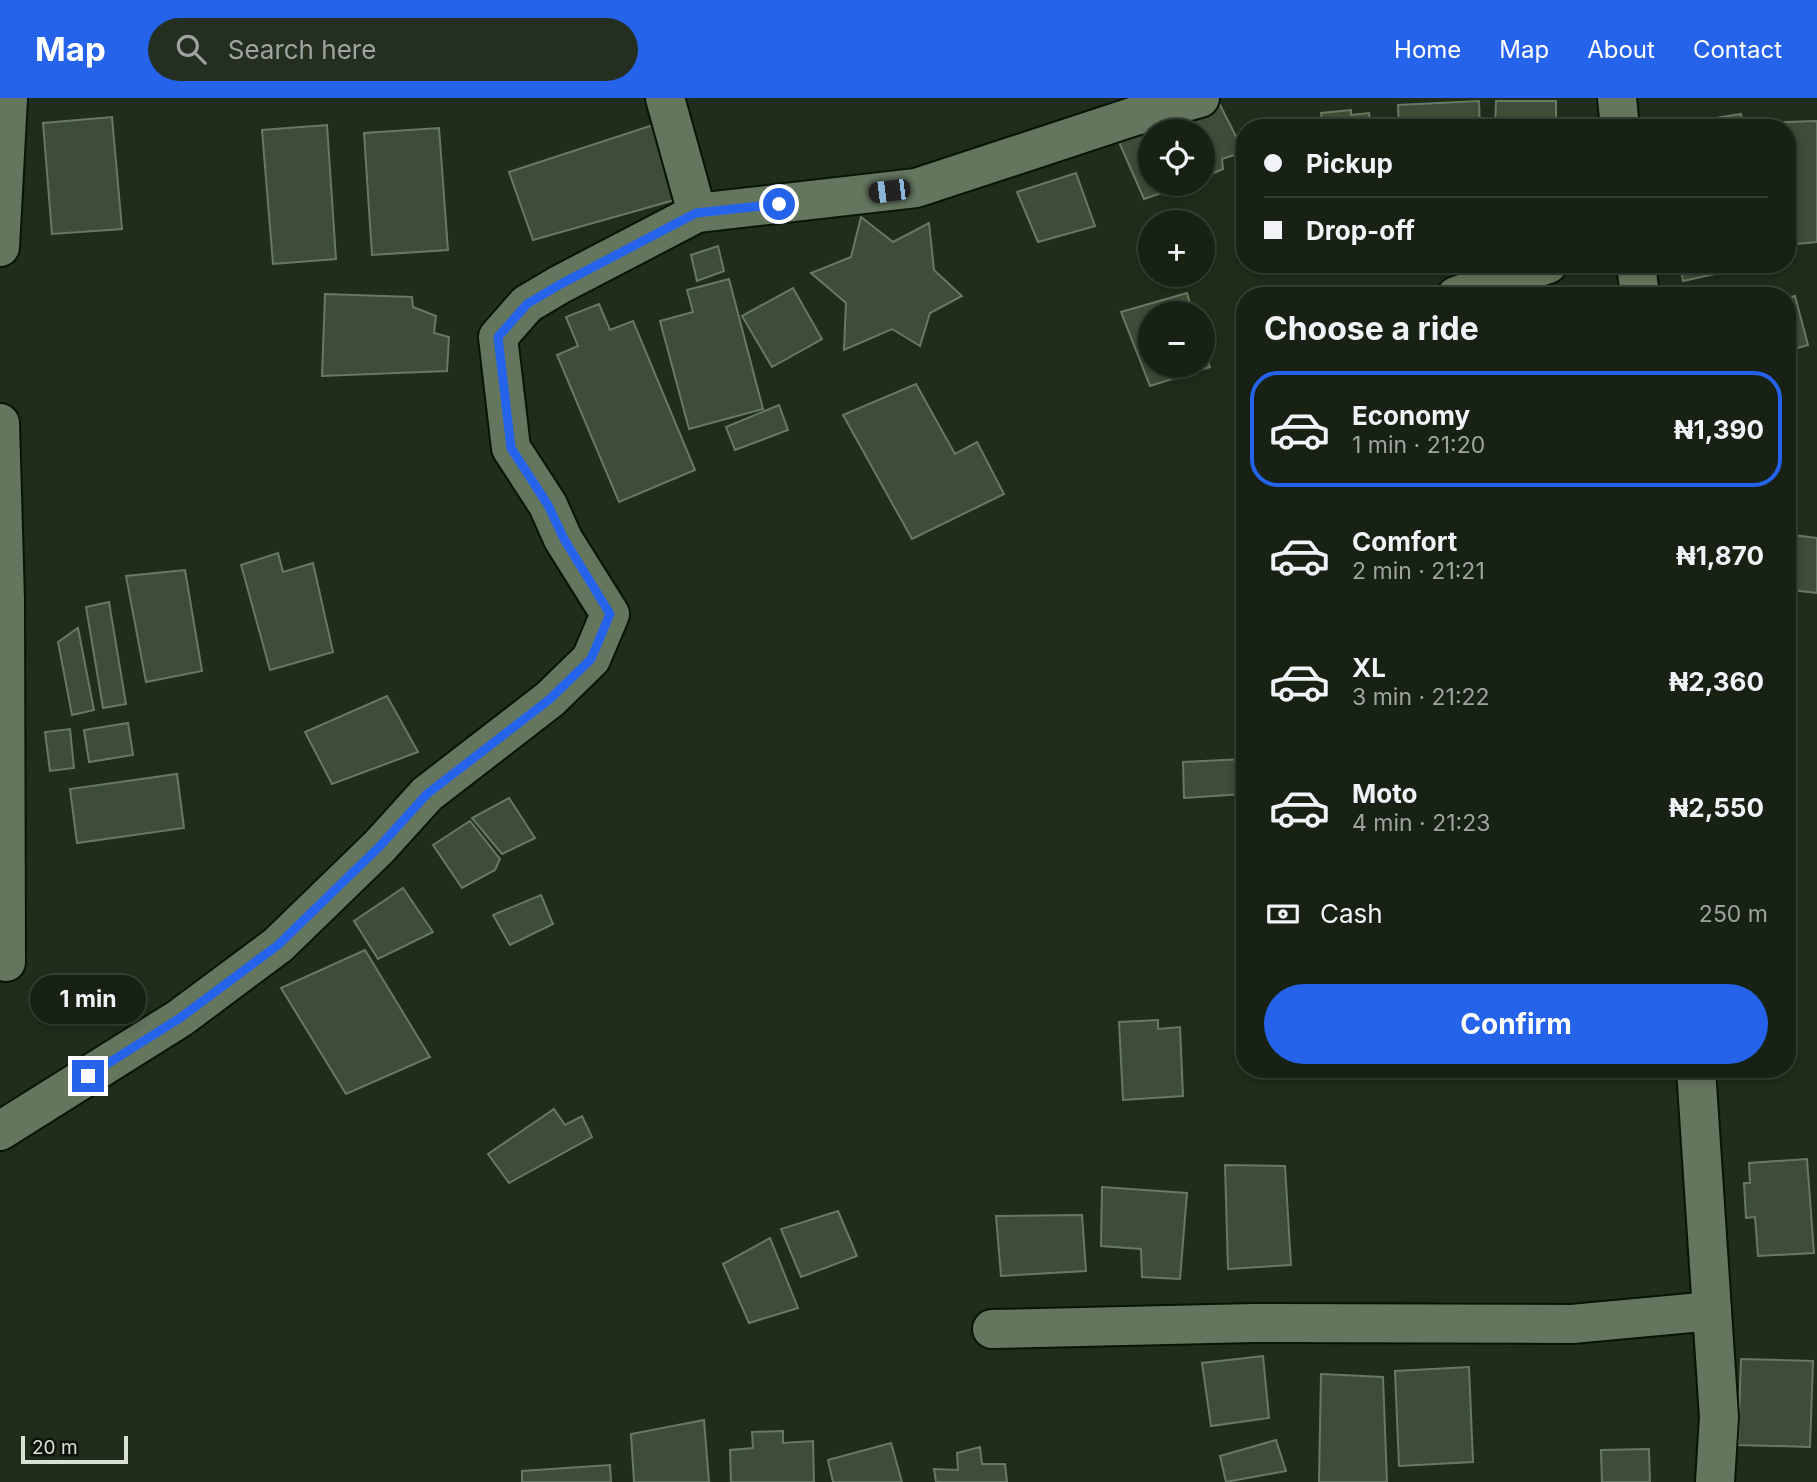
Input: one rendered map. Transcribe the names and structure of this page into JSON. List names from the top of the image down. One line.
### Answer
{"scale_bar":"20 m","page":{"header":"Map","search":"Search here","nav":["Home","Map","About","Contact"],"map_buttons":["+","−"],"banner":["Pickup","Drop-off"],"heading":"Choose a ride","list":[{"name":"Economy","note":"1 min · 21:20","value":"₦1,390"},{"name":"Comfort","note":"2 min · 21:21","value":"₦1,870"},{"name":"XL","note":"3 min · 21:22","value":"₦2,360"},{"name":"Moto","note":"4 min · 21:23","value":"₦2,550"}],"pay":["Cash","250 m"],"buttons":"Confirm","bubble":"1 min","scale":"20 m"}}
